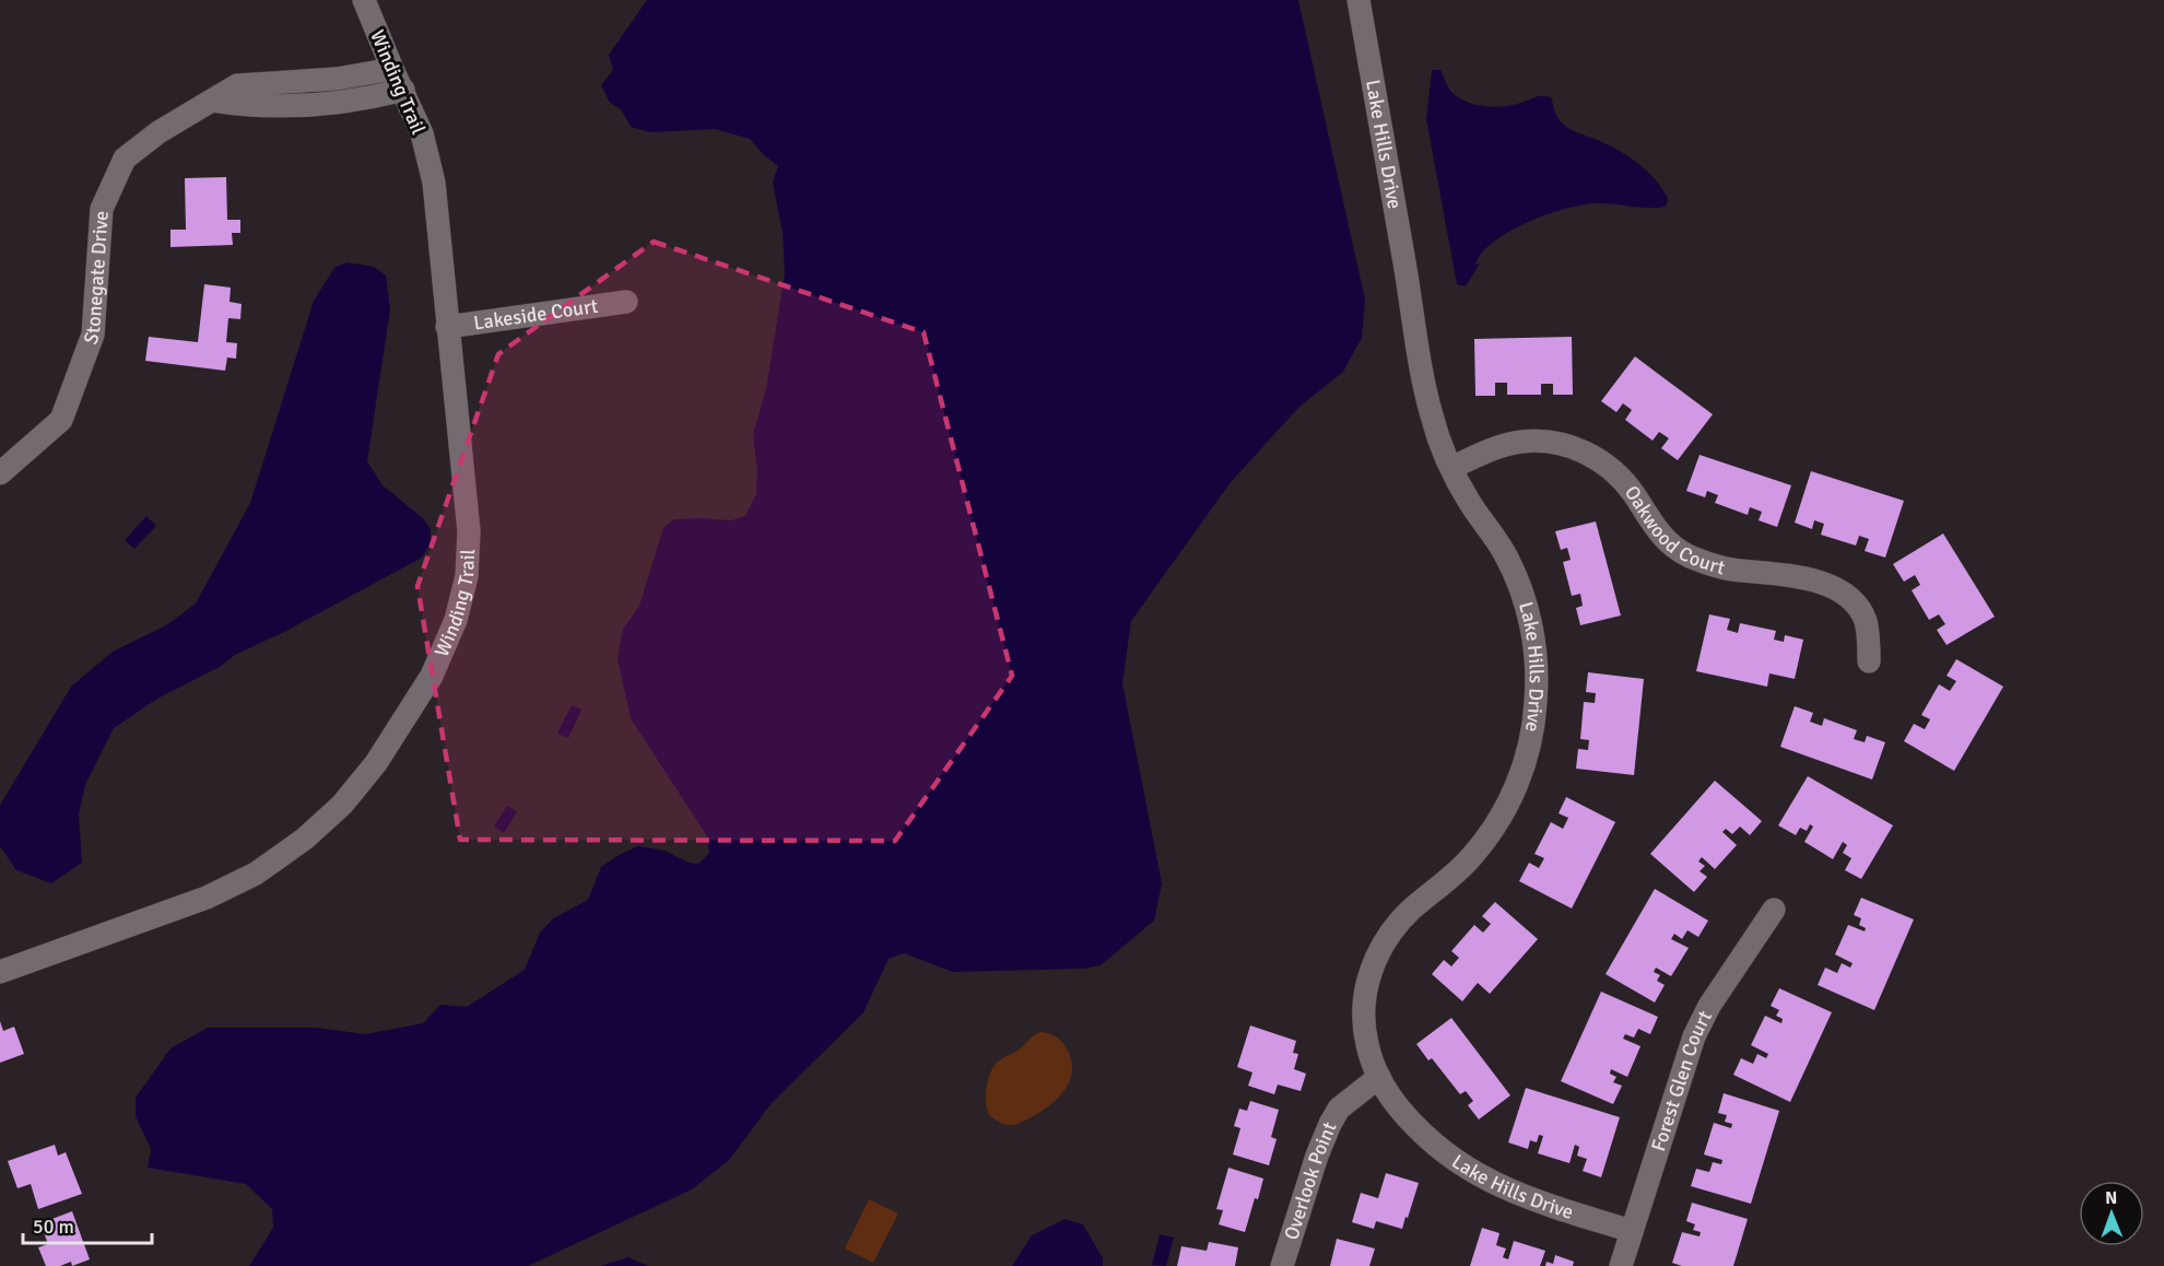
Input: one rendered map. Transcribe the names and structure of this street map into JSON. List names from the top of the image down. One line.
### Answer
{"streets":{"street":["Winding Trail","Lake Hills Drive","Stonegate Drive","Lakeside Court","Oakwood Court","Forest Glen Court","Overlook Point"]},"crossings":[["Winding Trail","Stonegate Drive"],["Winding Trail","Lakeside Court"],["Lake Hills Drive","Oakwood Court"],["Lake Hills Drive","Forest Glen Court"],["Lake Hills Drive","Overlook Point"]],"scale_bar":"50 m","north":"top"}
